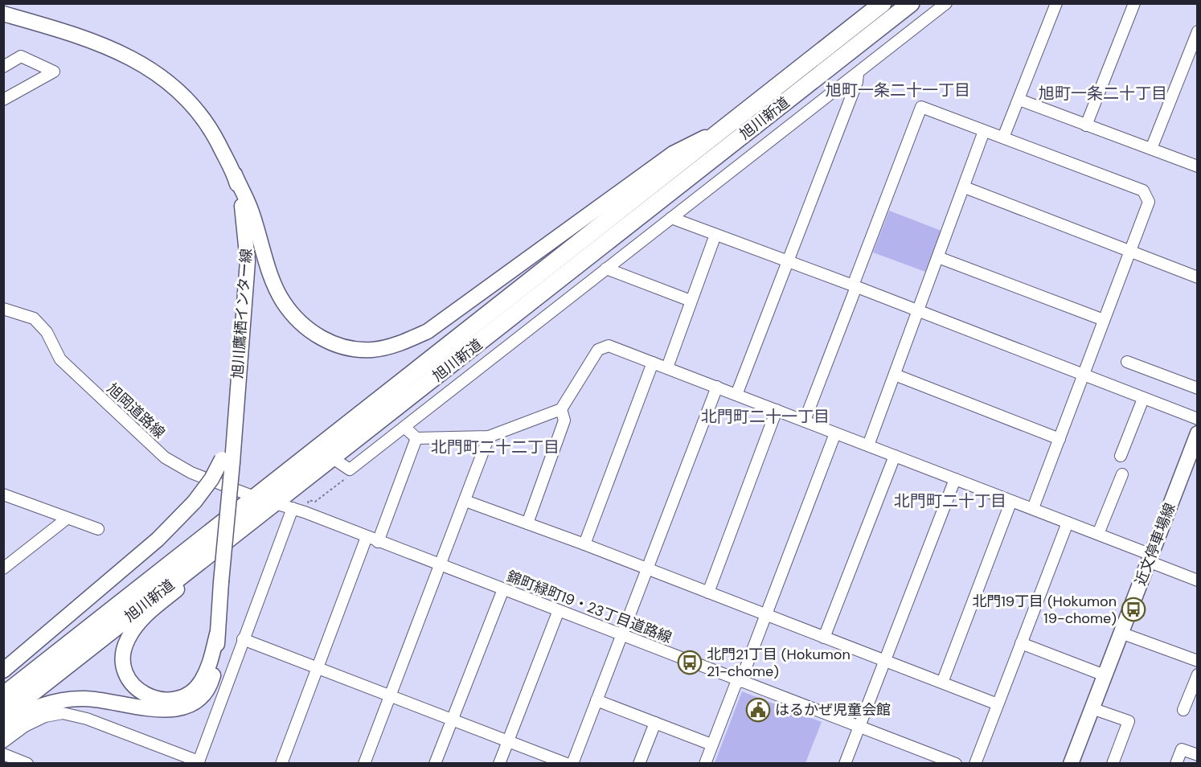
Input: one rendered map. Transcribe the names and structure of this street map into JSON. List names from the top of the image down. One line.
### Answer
{"streets":{"highway":["旭川新道"],"main road":["旭川鷹栖インター線","近文停車場線"],"street":["旭岡道路線","錦町緑町19・23丁目道路線"]},"crossings":[["旭川新道","旭岡道路線"],["旭川新道","錦町緑町19・23丁目道路線"],["旭岡道路線","錦町緑町19・23丁目道路線"]],"districts":["旭町一条二十一丁目","旭町一条二十丁目","北門町二十一丁目","北門町二十二丁目","北門町二十丁目"],"places":{"bus stop":["北門19丁目 (Hokumon 19-chome)","北門21丁目 (Hokumon 21-chome)"],"public building":["はるかぜ児童会館"]}}
